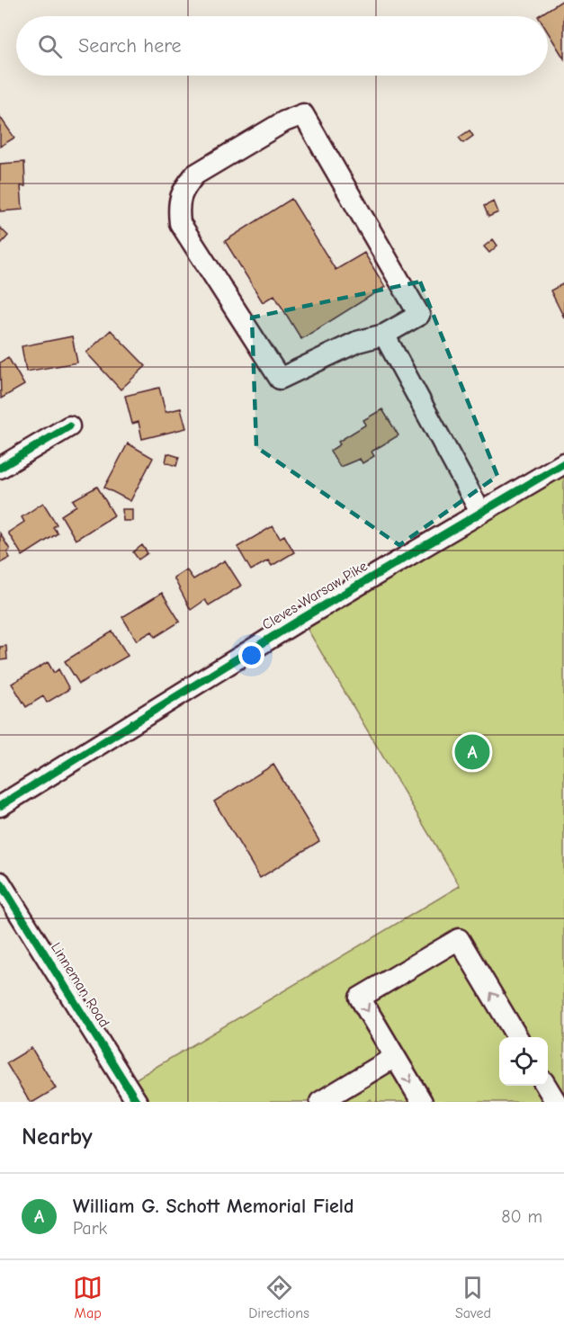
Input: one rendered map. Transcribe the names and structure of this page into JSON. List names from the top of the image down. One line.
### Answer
{"streets":{"street":["Cleves Warsaw Pike","Linneman Road"]},"page":{"search":"Search here","pins":"A","heading":"Nearby","list":[{"mark":"A","name":"William G. Schott Memorial Field","note":"Park","value":"80 m"}],"nav":["Map","Directions","Saved"]}}
